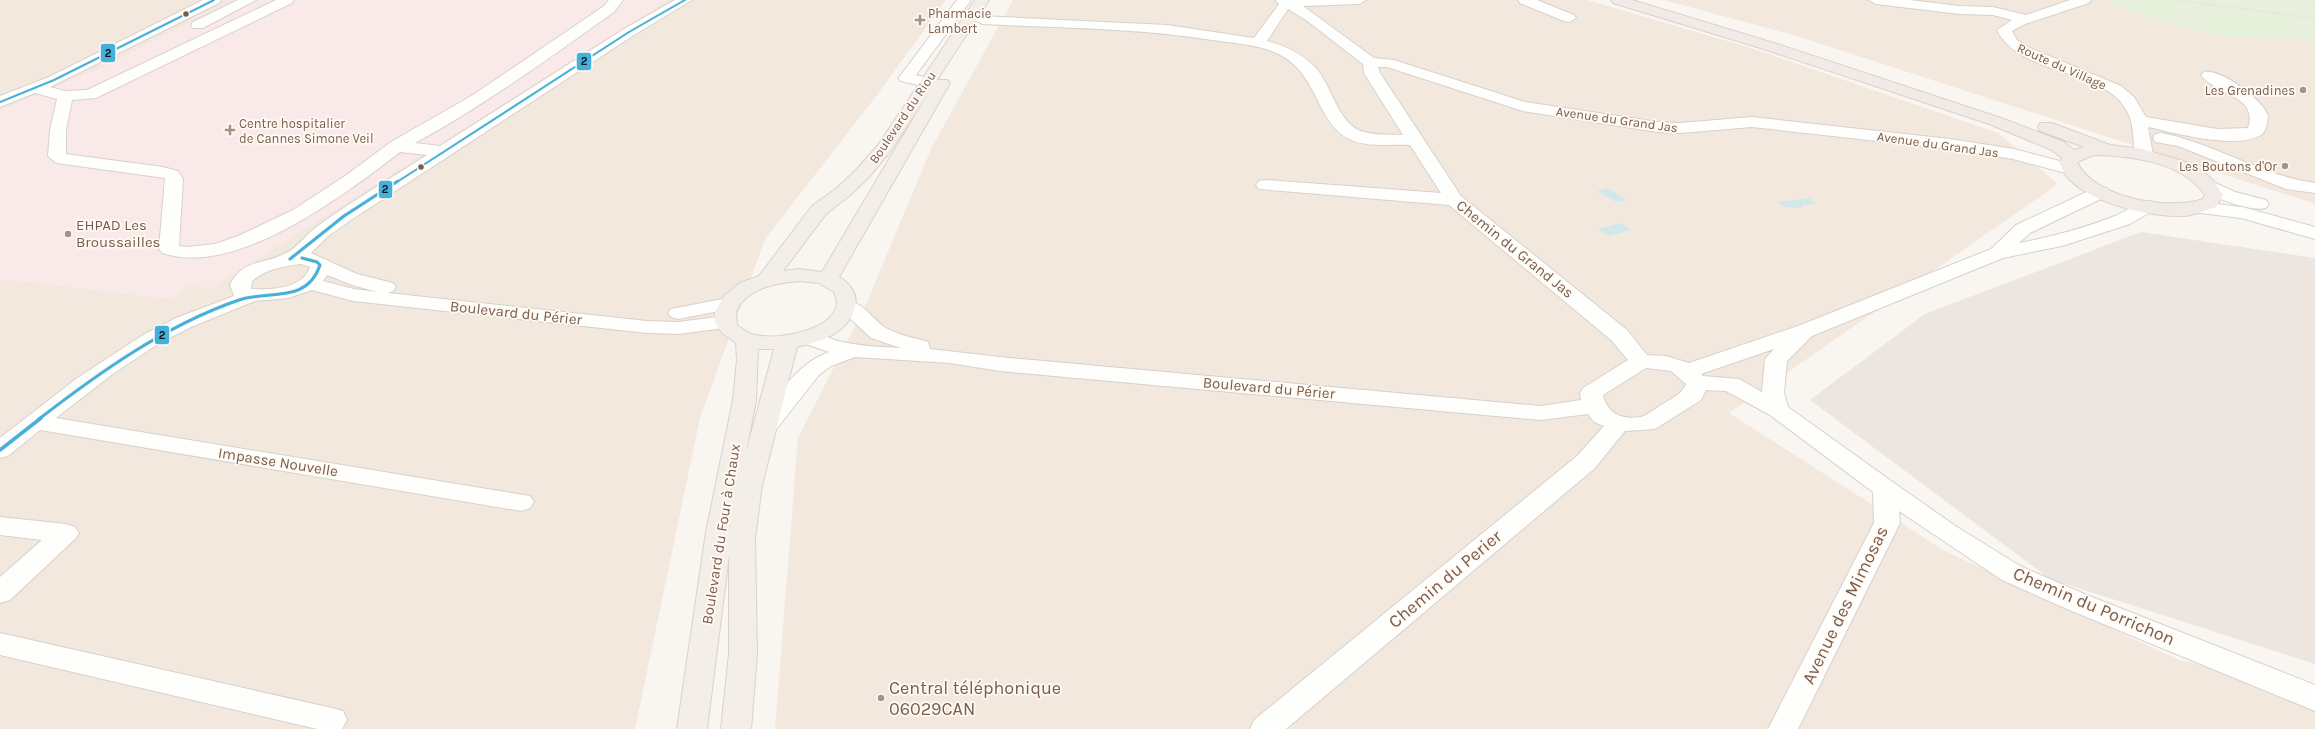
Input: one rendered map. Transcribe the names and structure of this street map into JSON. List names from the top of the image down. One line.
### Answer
{"streets":{"main road":["Boulevard du Riou","Boulevard du Four à Chaux"],"street":["Route du Village","Avenue du Grand Jas","Chemin du Grand Jas","Boulevard du Périer","Impasse Nouvelle","Chemin du Perier","Avenue des Mimosas","Chemin du Porrichon"]},"crossings":[["Avenue du Grand Jas","Chemin du Grand Jas"],["Avenue des Mimosas","Chemin du Porrichon"]],"places":{"health":["Pharmacie Lambert","Centre hospitalier de Cannes Simone Veil"],"other":["Les Grenadines","Les Boutons d'Or","EHPAD Les Broussailles","Central téléphonique 06029CAN"]},"lines":["transit line 2"]}
